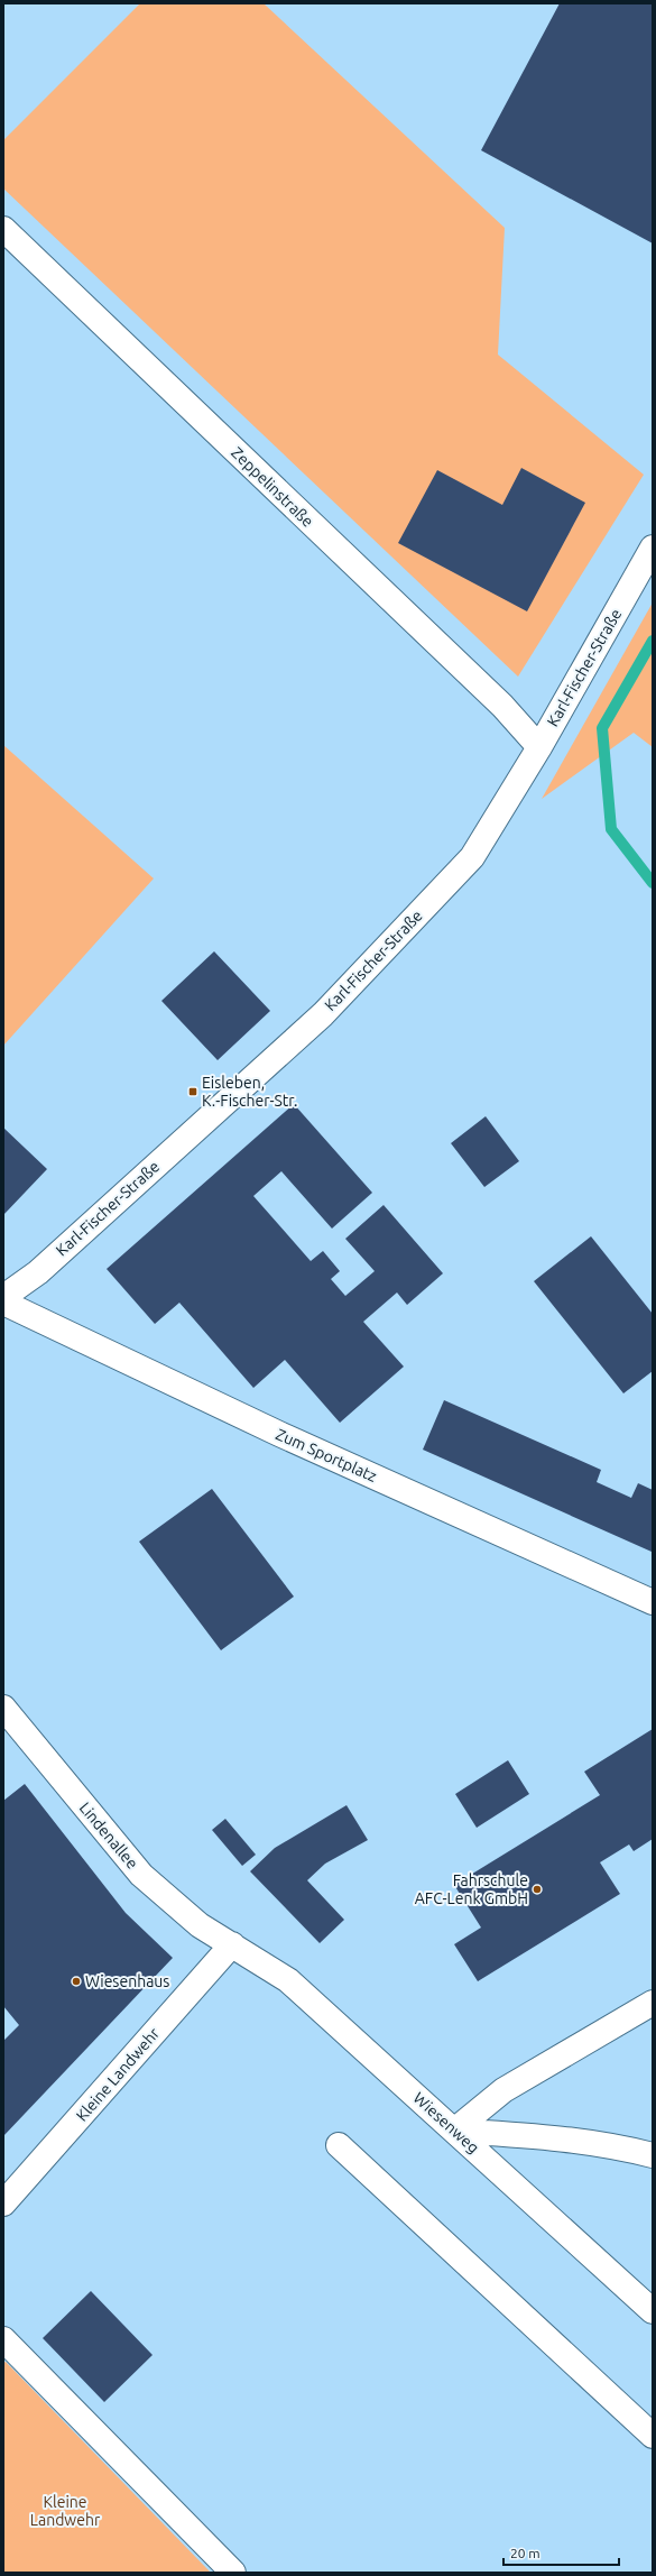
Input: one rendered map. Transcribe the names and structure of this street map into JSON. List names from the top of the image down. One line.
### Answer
{"streets":{"street":["Zeppelinstraße","Karl-Fischer-Straße","Zum Sportplatz","Lindenallee","Kleine Landwehr","Wiesenweg"]},"crossings":[["Zeppelinstraße","Karl-Fischer-Straße"],["Lindenallee","Kleine Landwehr"],["Lindenallee","Wiesenweg"],["Kleine Landwehr","Wiesenweg"]],"parks":["Kleine Landwehr"],"places":{"transit":["Eisleben, K.-Fischer-Str."],"other":["Fahrschule AFC-Lenk GmbH","Wiesenhaus"]},"scale_bar":"20 m"}
